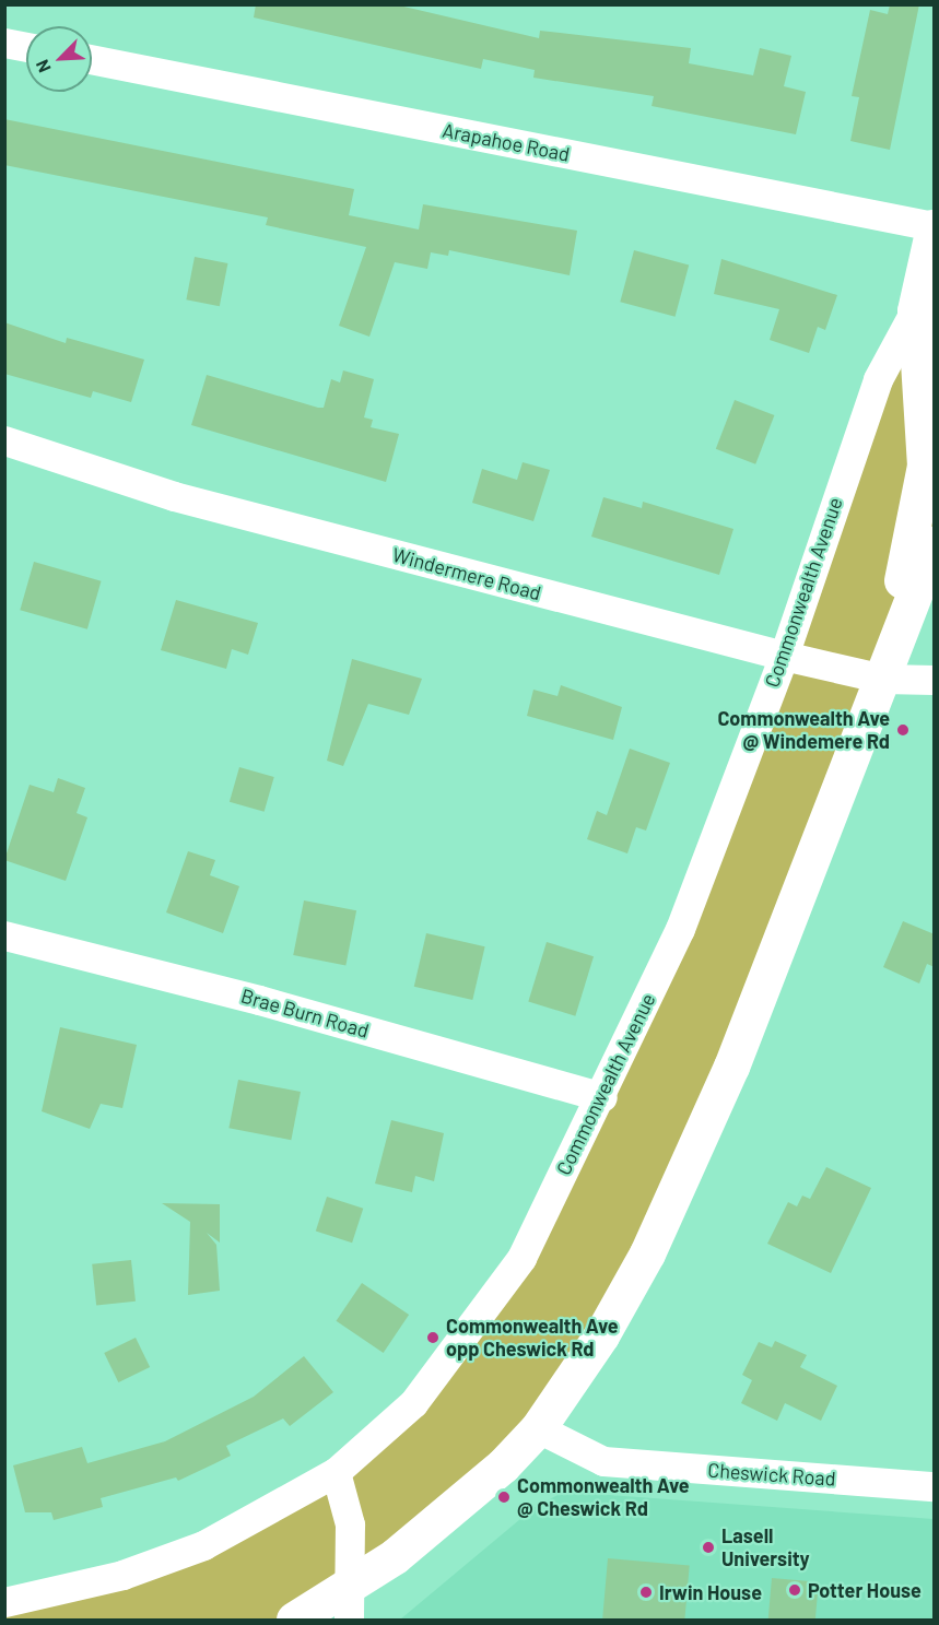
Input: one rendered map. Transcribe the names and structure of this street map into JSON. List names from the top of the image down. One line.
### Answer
{"streets":{"main road":["Commonwealth Avenue"],"street":["Arapahoe Road","Windermere Road","Brae Burn Road","Cheswick Road"]},"crossings":[["Arapahoe Road","Commonwealth Avenue"],["Windermere Road","Commonwealth Avenue"],["Commonwealth Avenue","Brae Burn Road"],["Commonwealth Avenue","Cheswick Road"]],"places":["Commonwealth Ave @ Windemere Rd","Commonwealth Ave opp Cheswick Rd","Commonwealth Ave @ Cheswick Rd","Lasell University","Potter House","Irwin House"],"north":"bottom left"}
